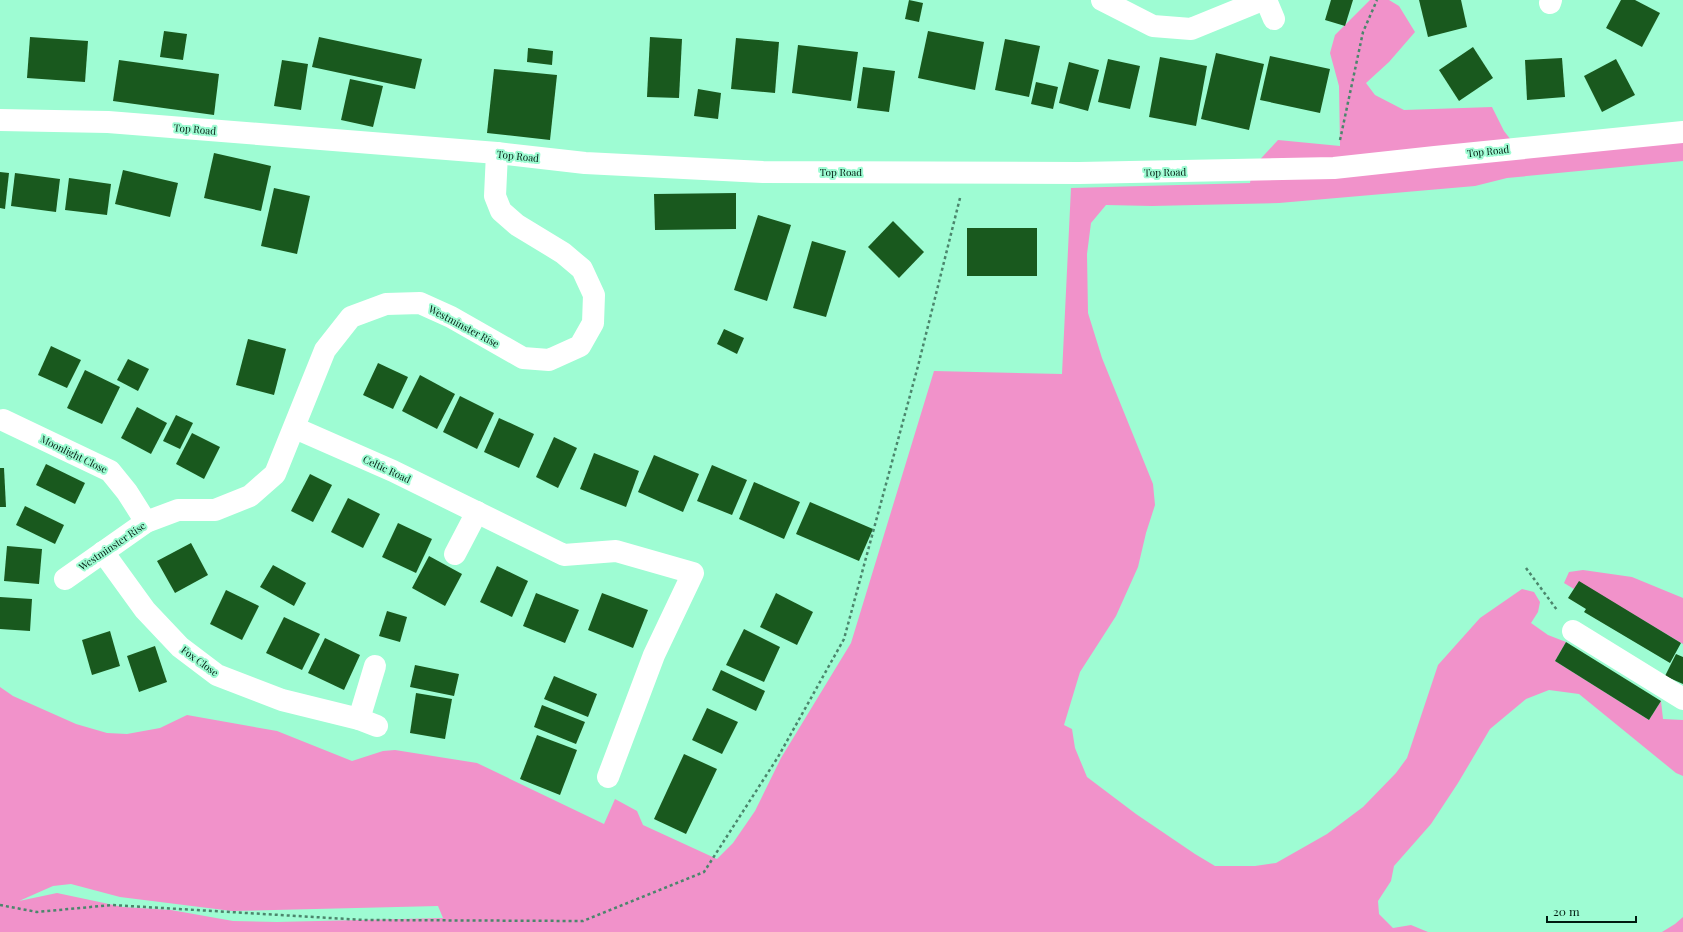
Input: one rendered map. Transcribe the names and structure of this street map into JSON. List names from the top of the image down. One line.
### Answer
{"streets":{"street":["Top Road","Westminster Rise","Moonlight Close","Celtic Road","Fox Close"]},"crossings":[["Top Road","Westminster Rise"],["Westminster Rise","Moonlight Close"],["Westminster Rise","Celtic Road"],["Westminster Rise","Fox Close"]],"scale_bar":"20 m"}
